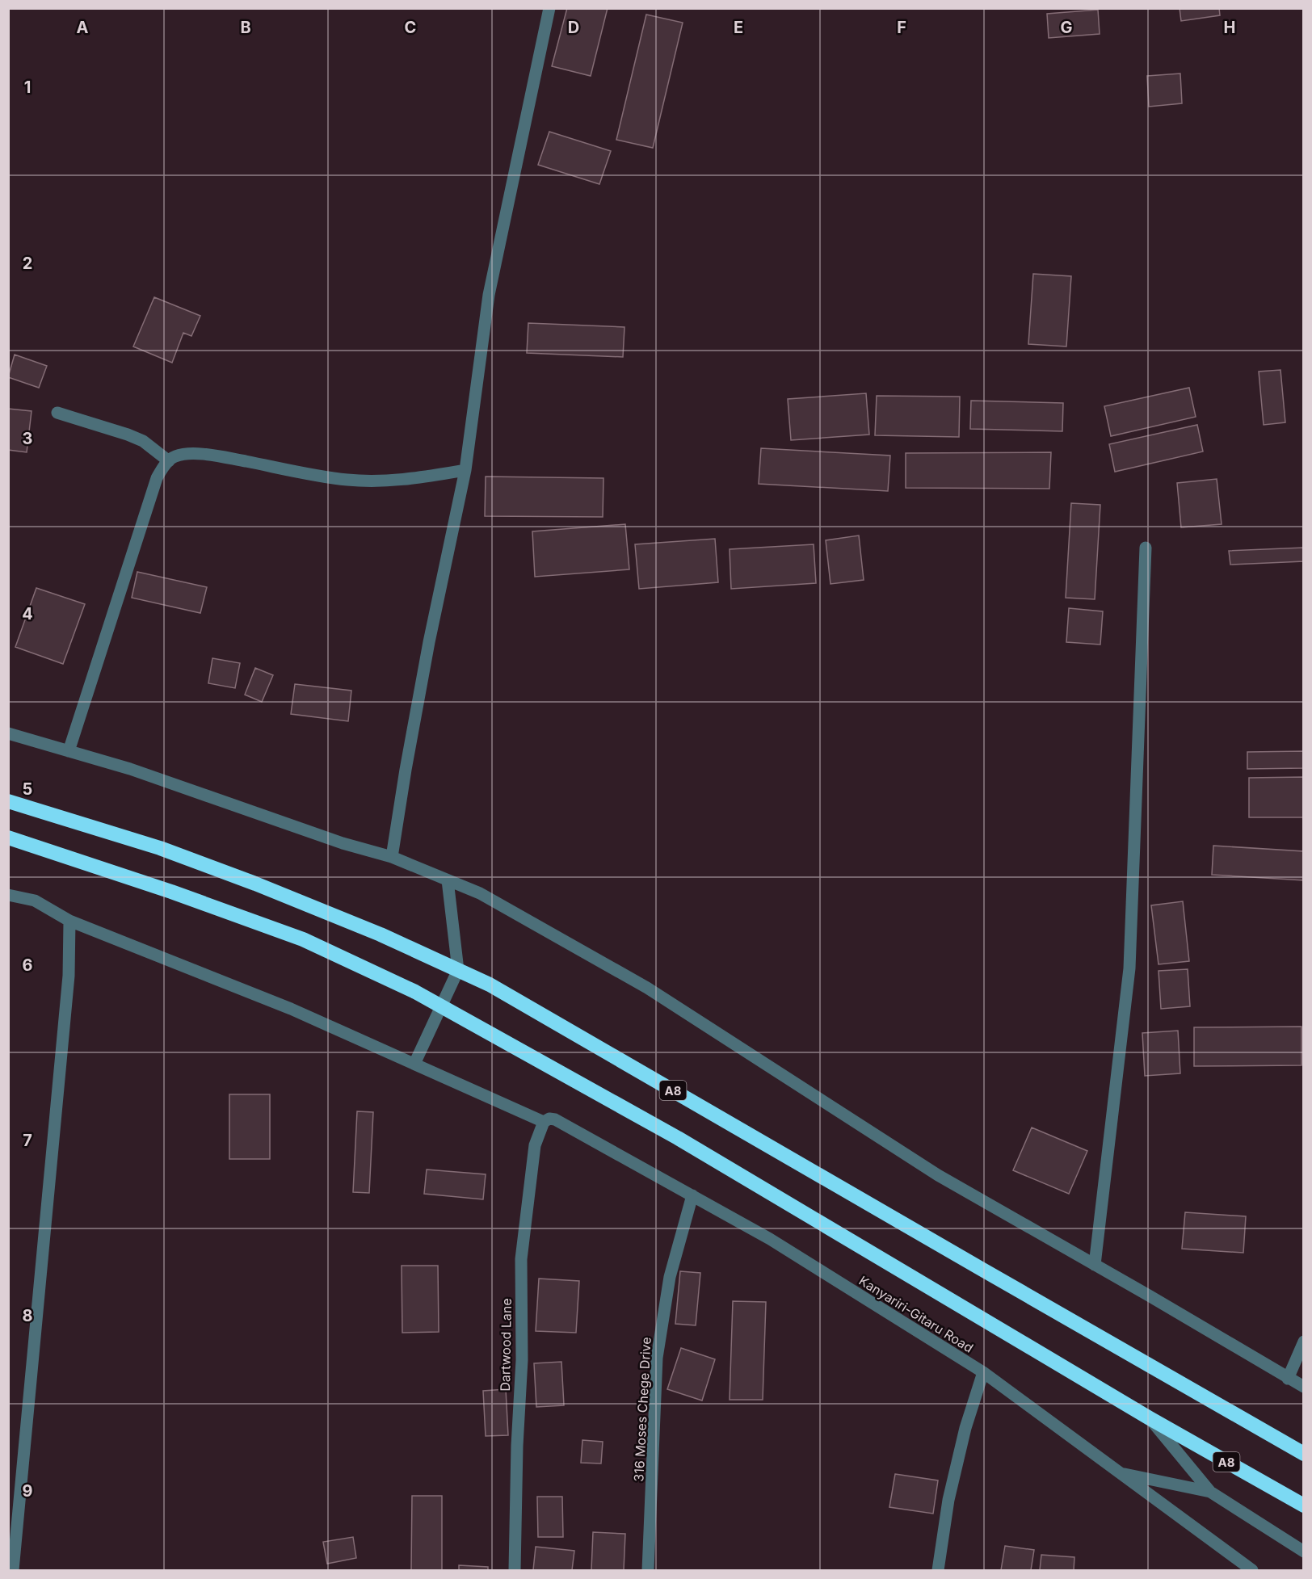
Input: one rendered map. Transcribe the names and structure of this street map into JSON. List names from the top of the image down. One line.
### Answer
{"streets":{"highway":["A8"],"street":["Kanyariri-Gitaru Road","Dartwood Lane","316 Moses Chege Drive"]},"crossings":[["Kanyariri-Gitaru Road","Dartwood Lane"],["Kanyariri-Gitaru Road","316 Moses Chege Drive"]],"grid":{"columns":["A","B","C","D","E","F","G","H"],"rows":["1","2","3","4","5","6","7","8","9"]}}
